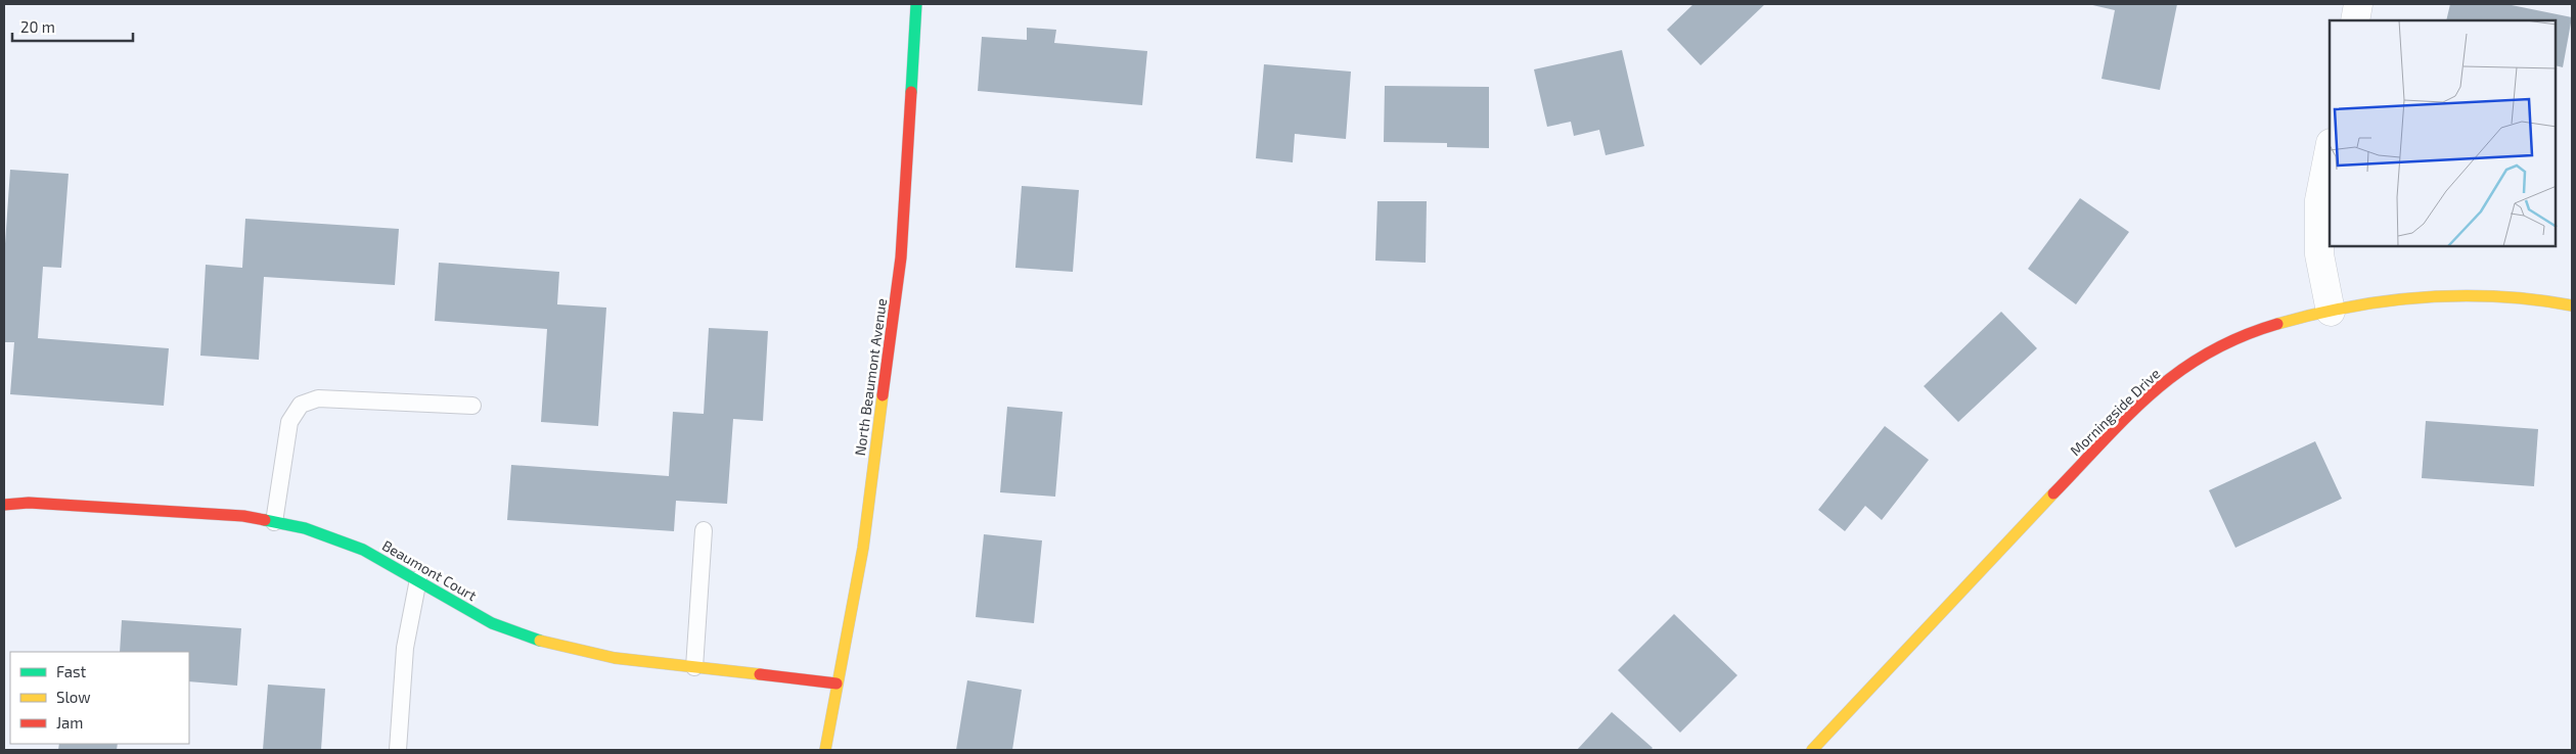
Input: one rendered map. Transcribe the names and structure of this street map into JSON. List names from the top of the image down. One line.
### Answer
{"streets":{"street":["North Beaumont Avenue","Morningside Drive","Beaumont Court"]},"crossings":[["North Beaumont Avenue","Beaumont Court"]],"legend":["Fast","Slow","Jam"],"scale_bar":"20 m"}
